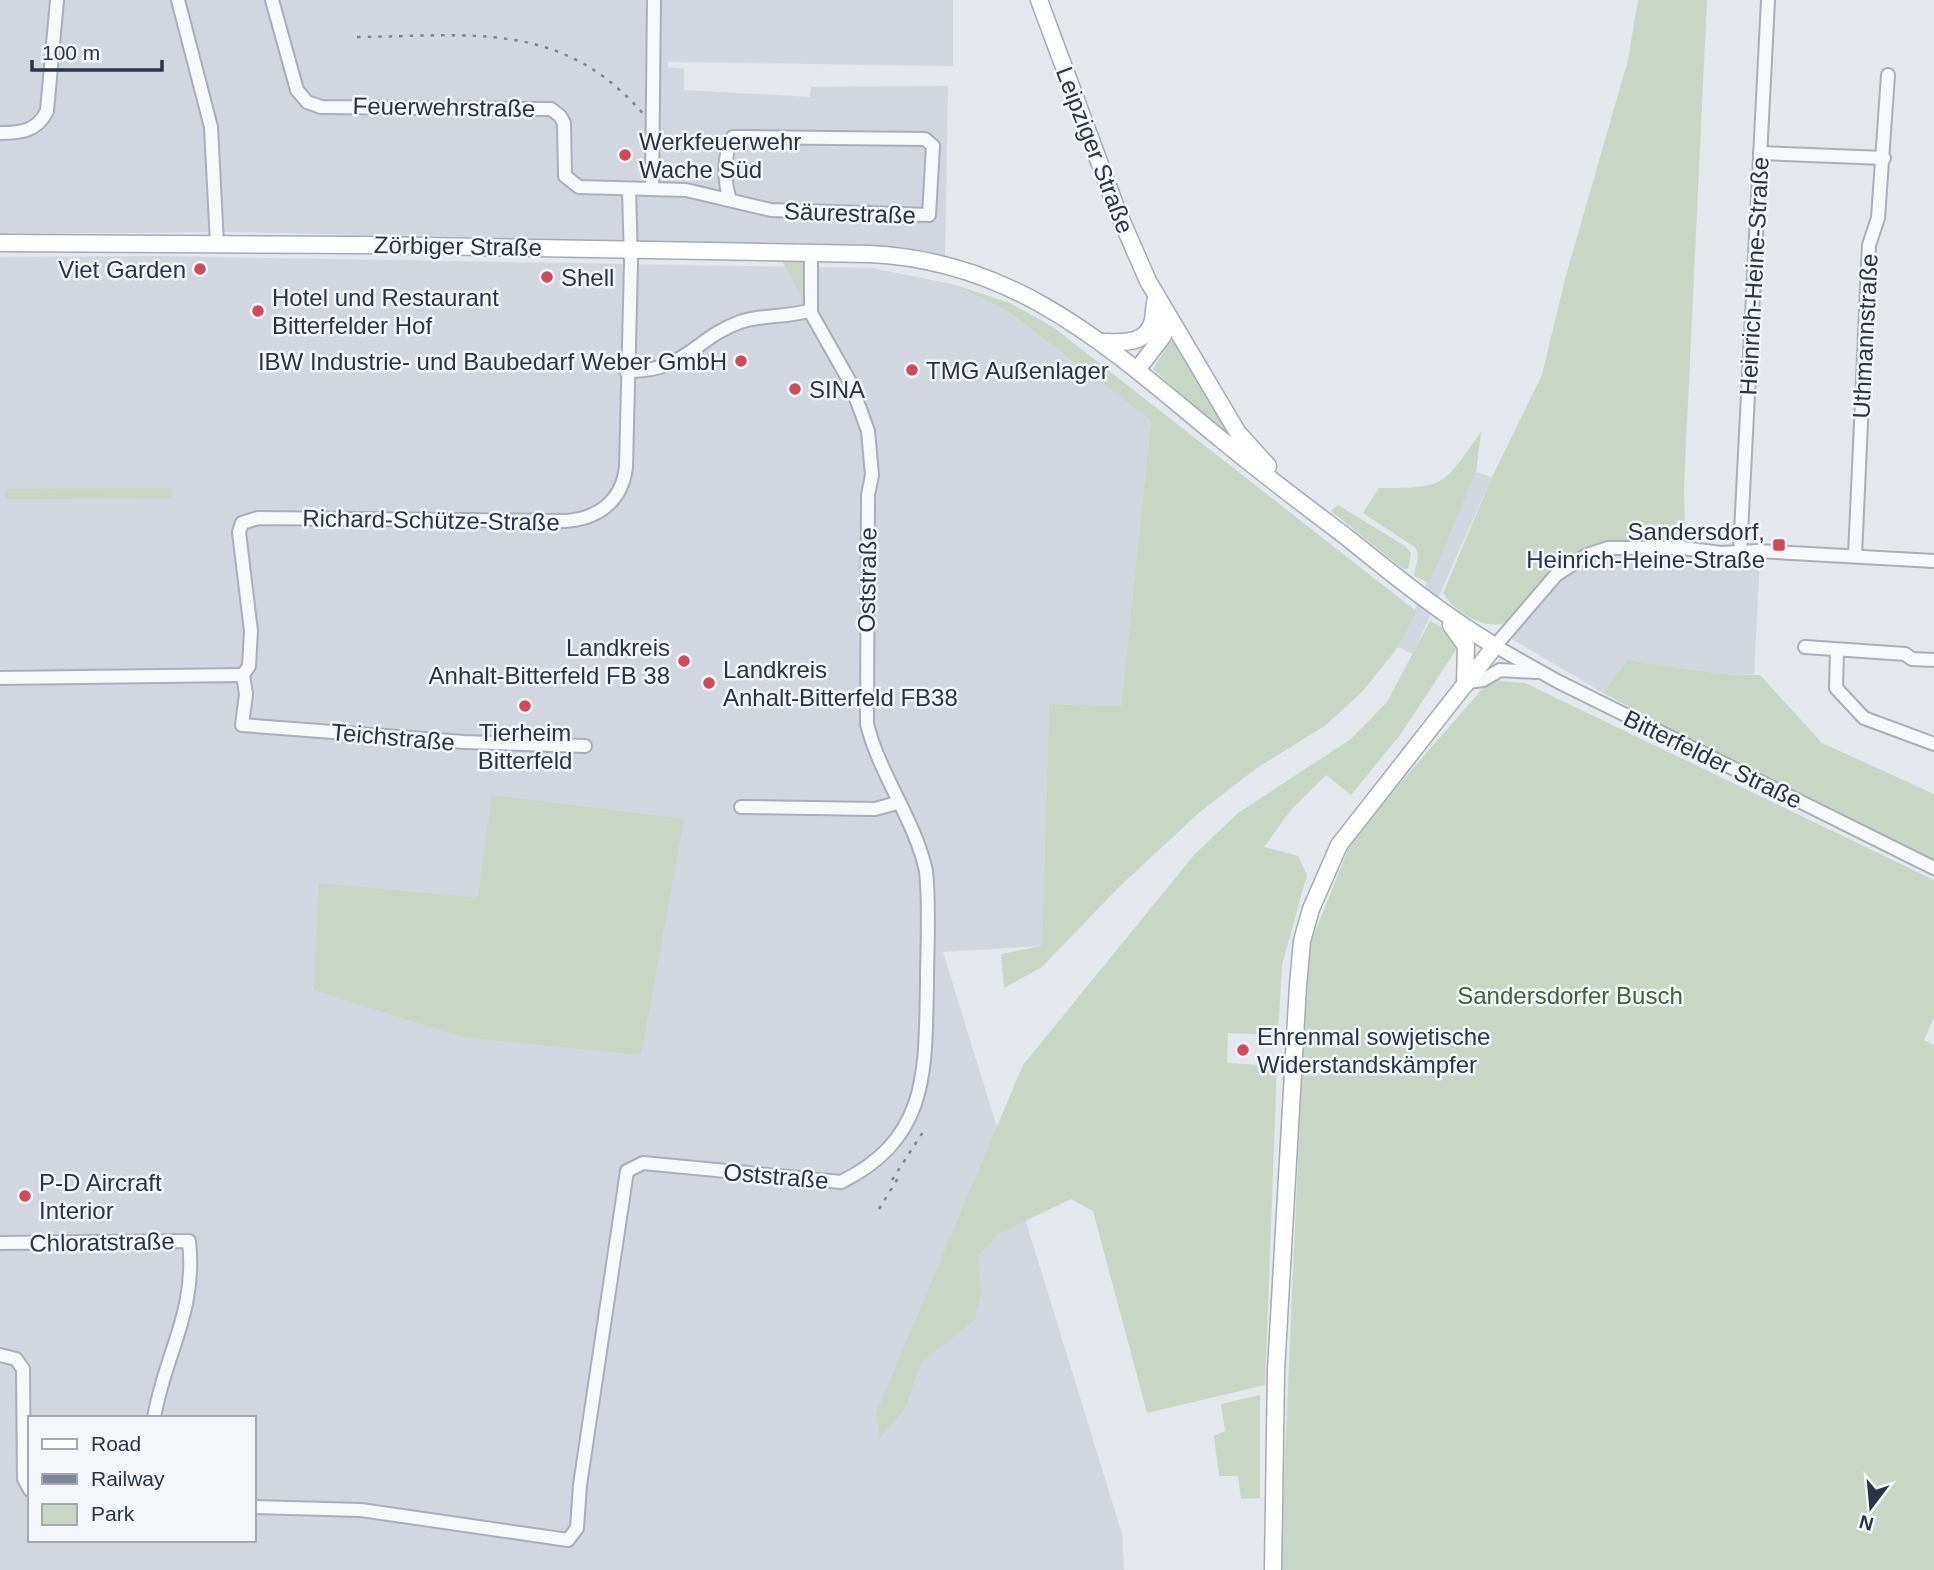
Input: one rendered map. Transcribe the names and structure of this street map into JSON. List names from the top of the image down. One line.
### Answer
{"streets":{"main road":["Leipziger Straße","Zörbiger Straße"],"street":["Feuerwehrstraße","Säurestraße","Heinrich-Heine-Straße","Uthmannstraße","Richard-Schütze-Straße","Oststraße","Teichstraße","Bitterfelder Straße","Chloratstraße"]},"crossings":[["Feuerwehrstraße","Säurestraße"],["Leipziger Straße","Zörbiger Straße"],["Richard-Schütze-Straße","Teichstraße"]],"parks":["Sandersdorfer Busch"],"places":{"other":["Werkfeuerwehr Wache Süd","Viet Garden","Shell","Hotel und Restaurant Bitterfelder Hof","IBW Industrie- und Baubedarf Weber GmbH","TMG Außenlager","SINA","Landkreis Anhalt-Bitterfeld FB 38","Landkreis Anhalt-Bitterfeld FB38","Tierheim Bitterfeld","Ehrenmal sowjetische Widerstandskämpfer","P-D Aircraft Interior"],"transit":["Sandersdorf, Heinrich-Heine-Straße"]},"legend":["Road","Railway","Park"],"scale_bar":"100 m","north":"bottom"}
